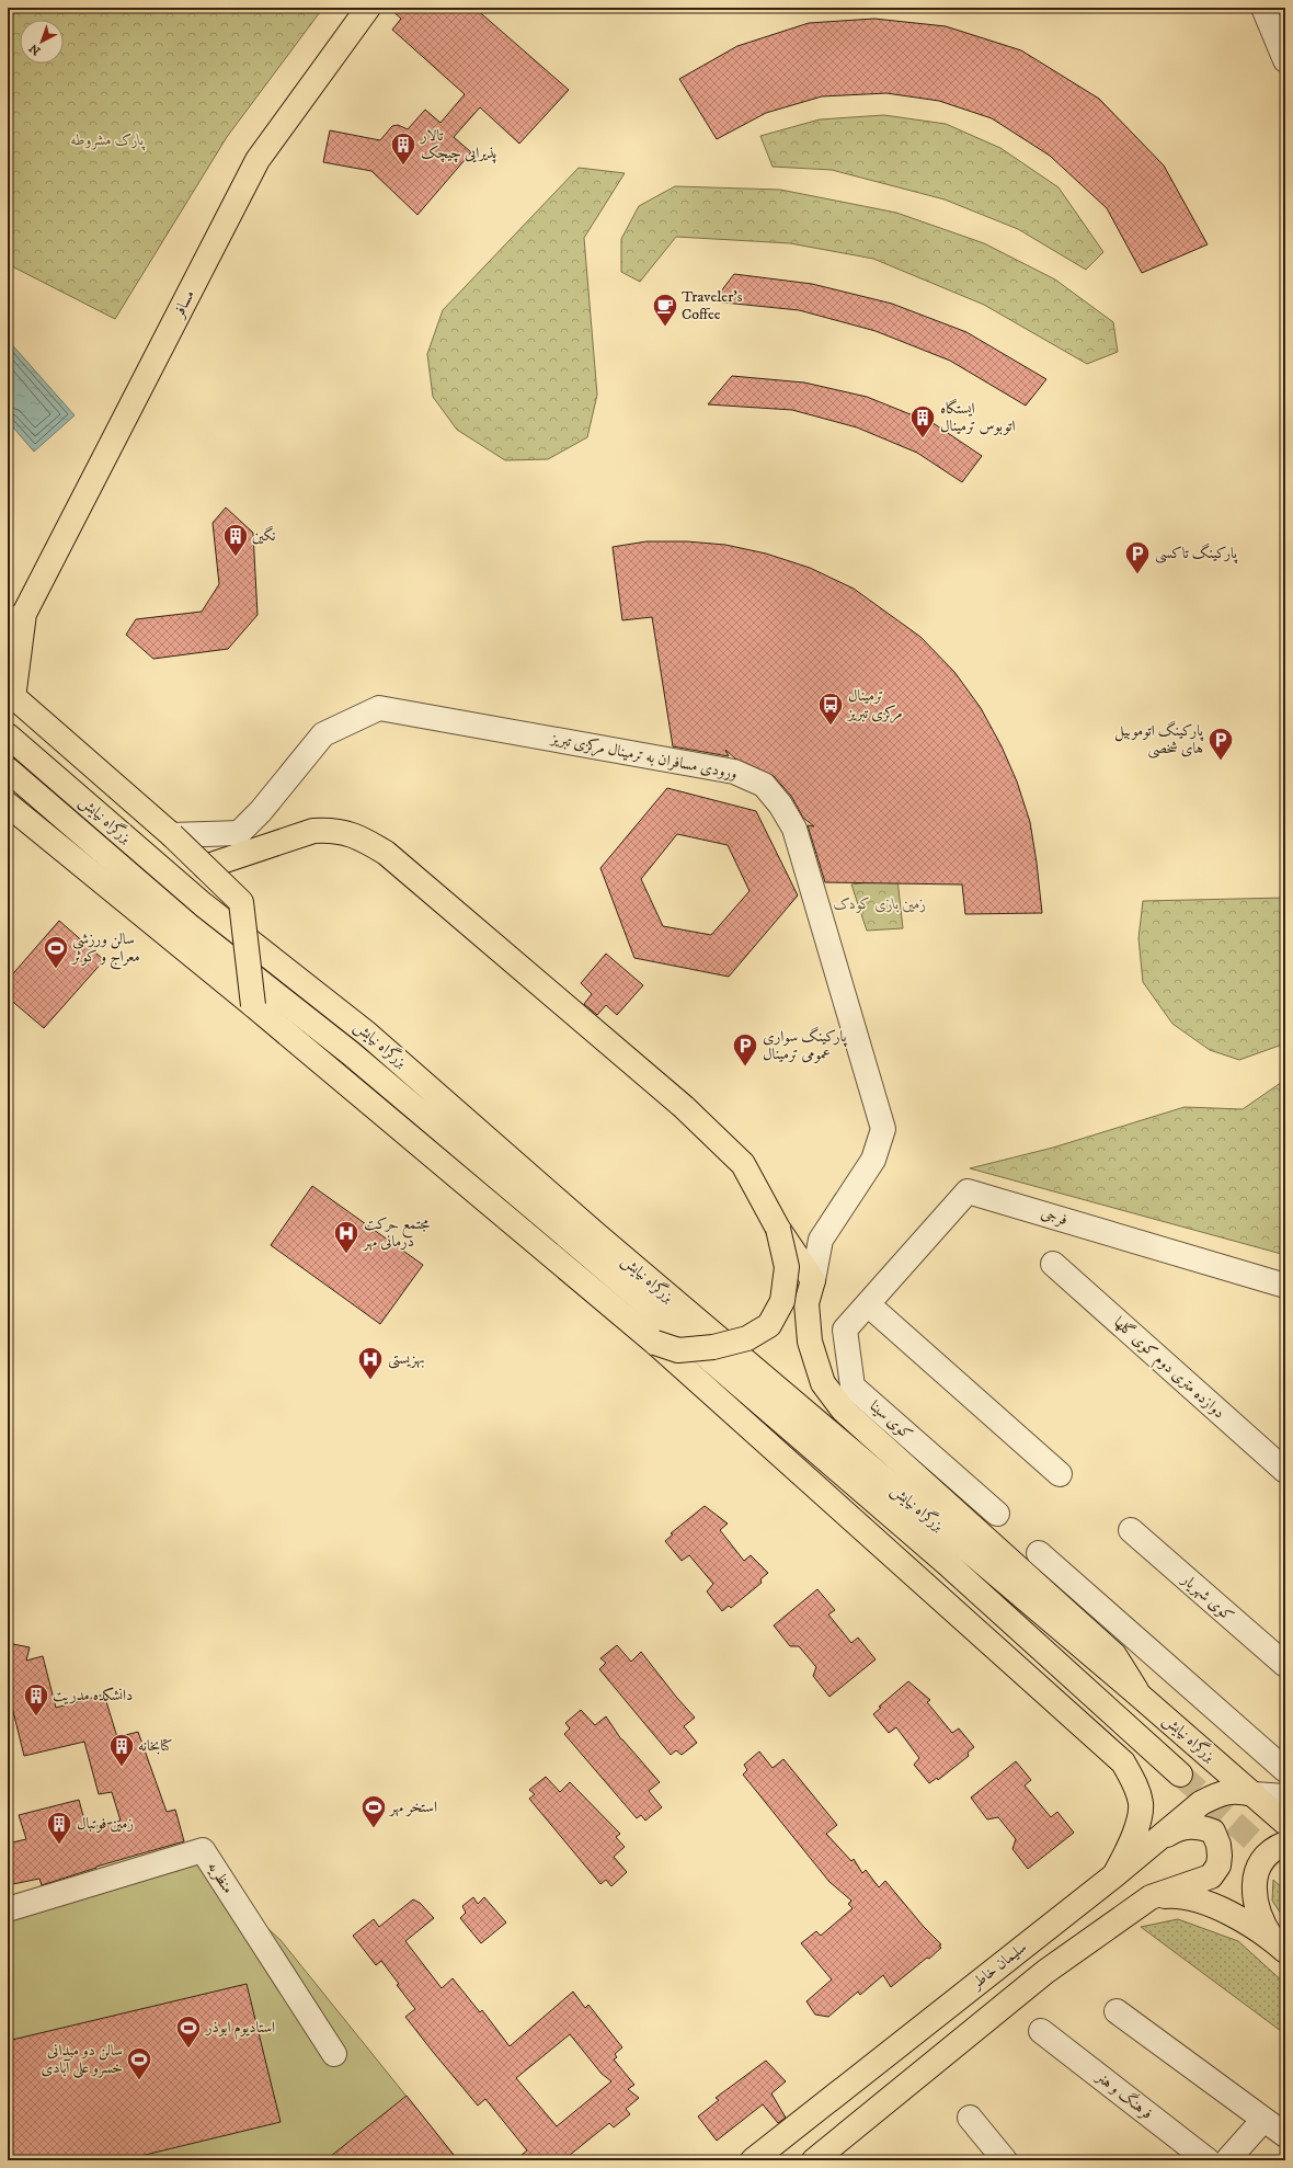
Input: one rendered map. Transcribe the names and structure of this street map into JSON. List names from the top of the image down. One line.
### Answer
{"streets":{"main road":["مسافر","بزرگراه نیایش","سلیمان خاطر"],"street":["ورودی مسافران به ترمینال مرکزی تبریز","فرجی","دوازده متری دوم کوی گلها","کوی سینا","کوی شهریار","منظریه","فرهنگ و هنر"]},"crossings":[["بزرگراه نیایش","سلیمان خاطر"],["فرجی","کوی سینا"]],"parks":["پارک مشروطه","زمین بازی کودک"],"places":{"building":["تالار پذیرایی چیچک","ایستگاه اتوبوس ترمینال","نگین","دانشکده مدریت","کتابخانه","زمین فوتبال"],"cafe":["Traveler's Coffee"],"parking":["پارکینگ تاکسی","پارکینگ اتوموبیل های شخصی","پارکینگ سواری عمومی ترمینال"],"bus stop":["ترمینال مرکزی تبریز"],"sports":["سالن ورزشی معراج و کوثر","استخر مهر","استادیوم ابوذر","سالن دو میدانی خسرو علی آبادی"],"hospital":["مجتمع حرکت درمانی مهر","بهزیستی"]},"north":"bottom left"}
